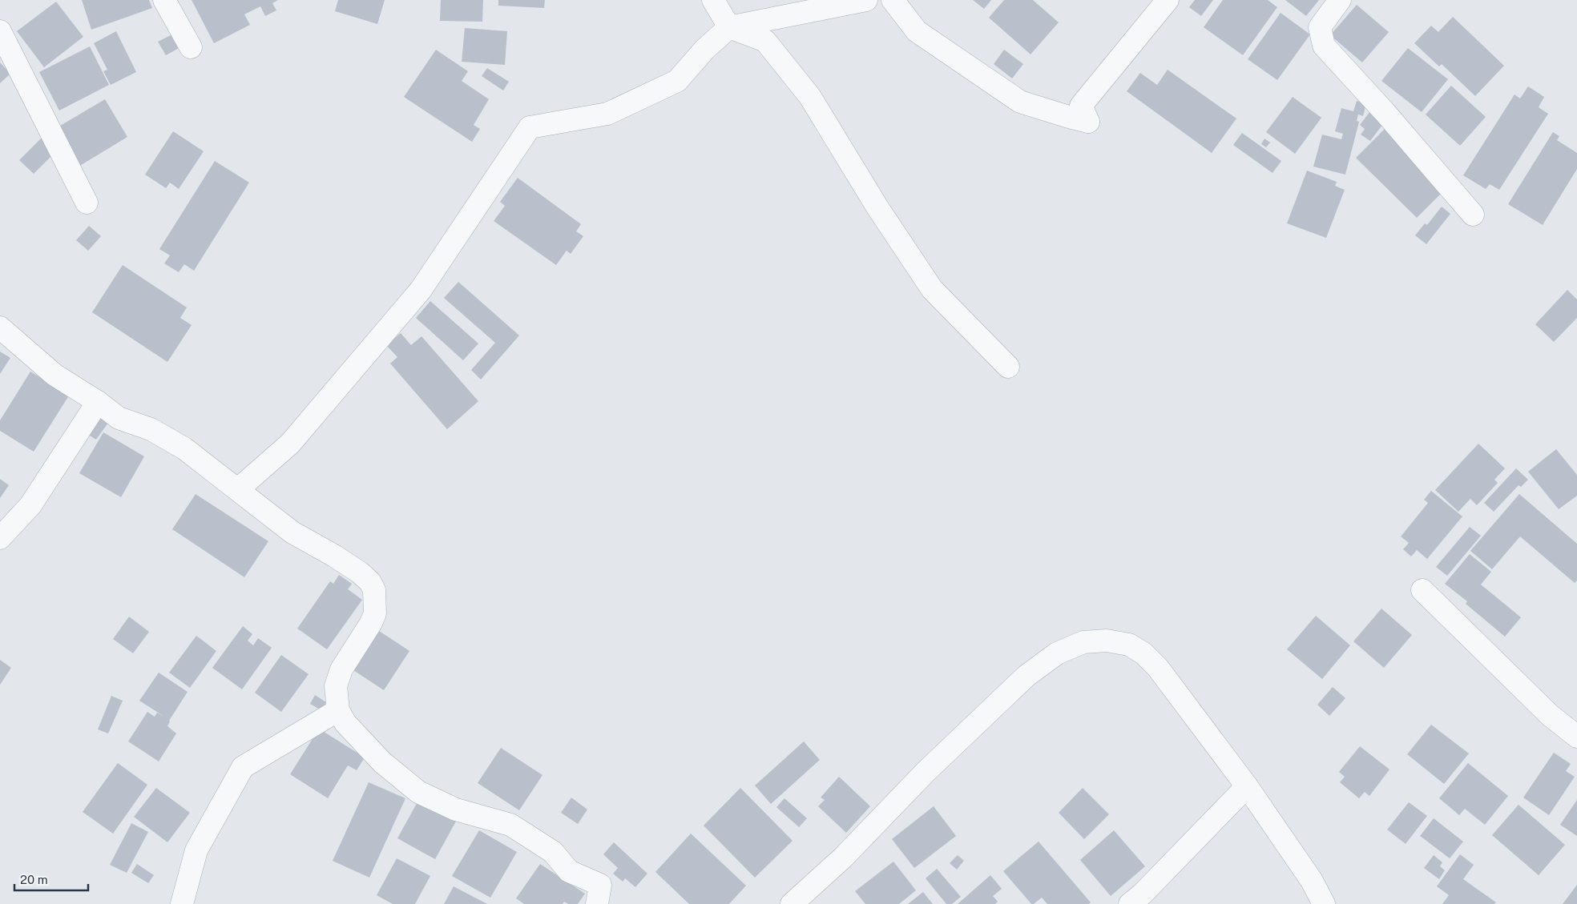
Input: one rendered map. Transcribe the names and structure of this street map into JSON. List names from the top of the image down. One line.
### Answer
{"scale_bar":"20 m"}
